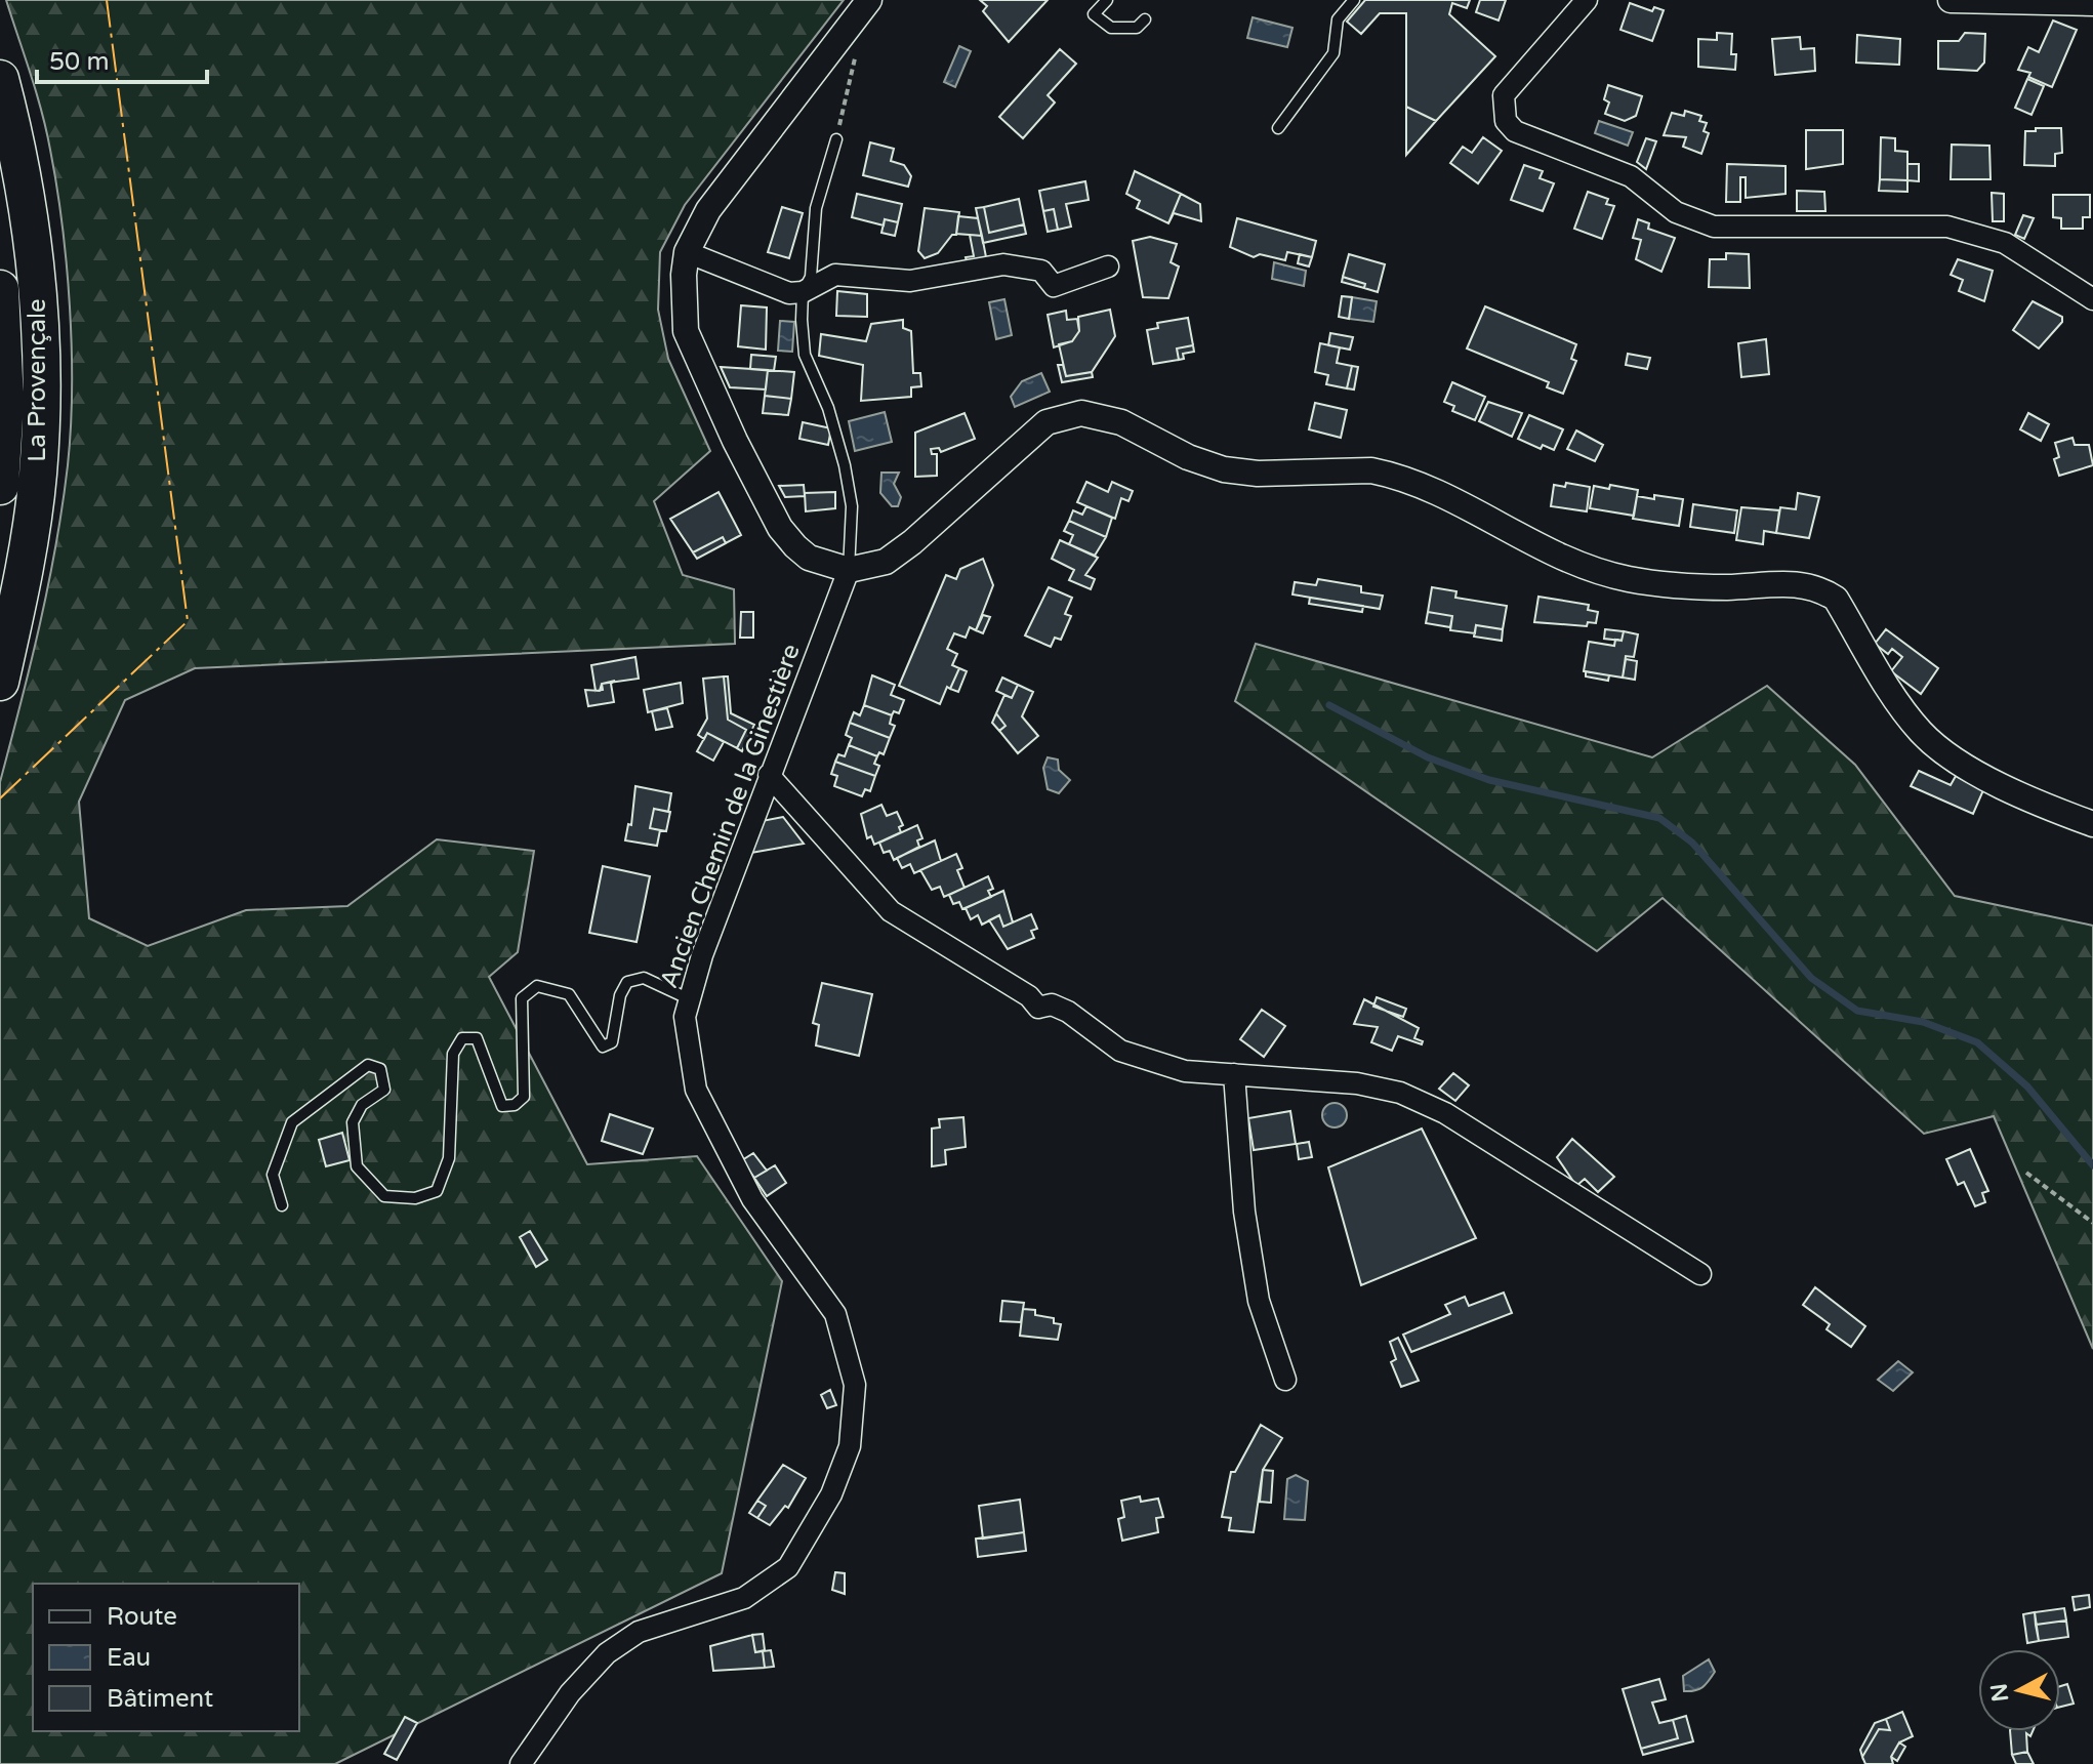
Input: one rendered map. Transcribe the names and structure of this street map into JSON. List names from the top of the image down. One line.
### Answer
{"streets":{"highway":["La Provençale"],"street":["Ancien Chemin de la Ginestière"]},"legend":["Route","Eau","Bâtiment"],"scale_bar":"50 m","north":"left"}
